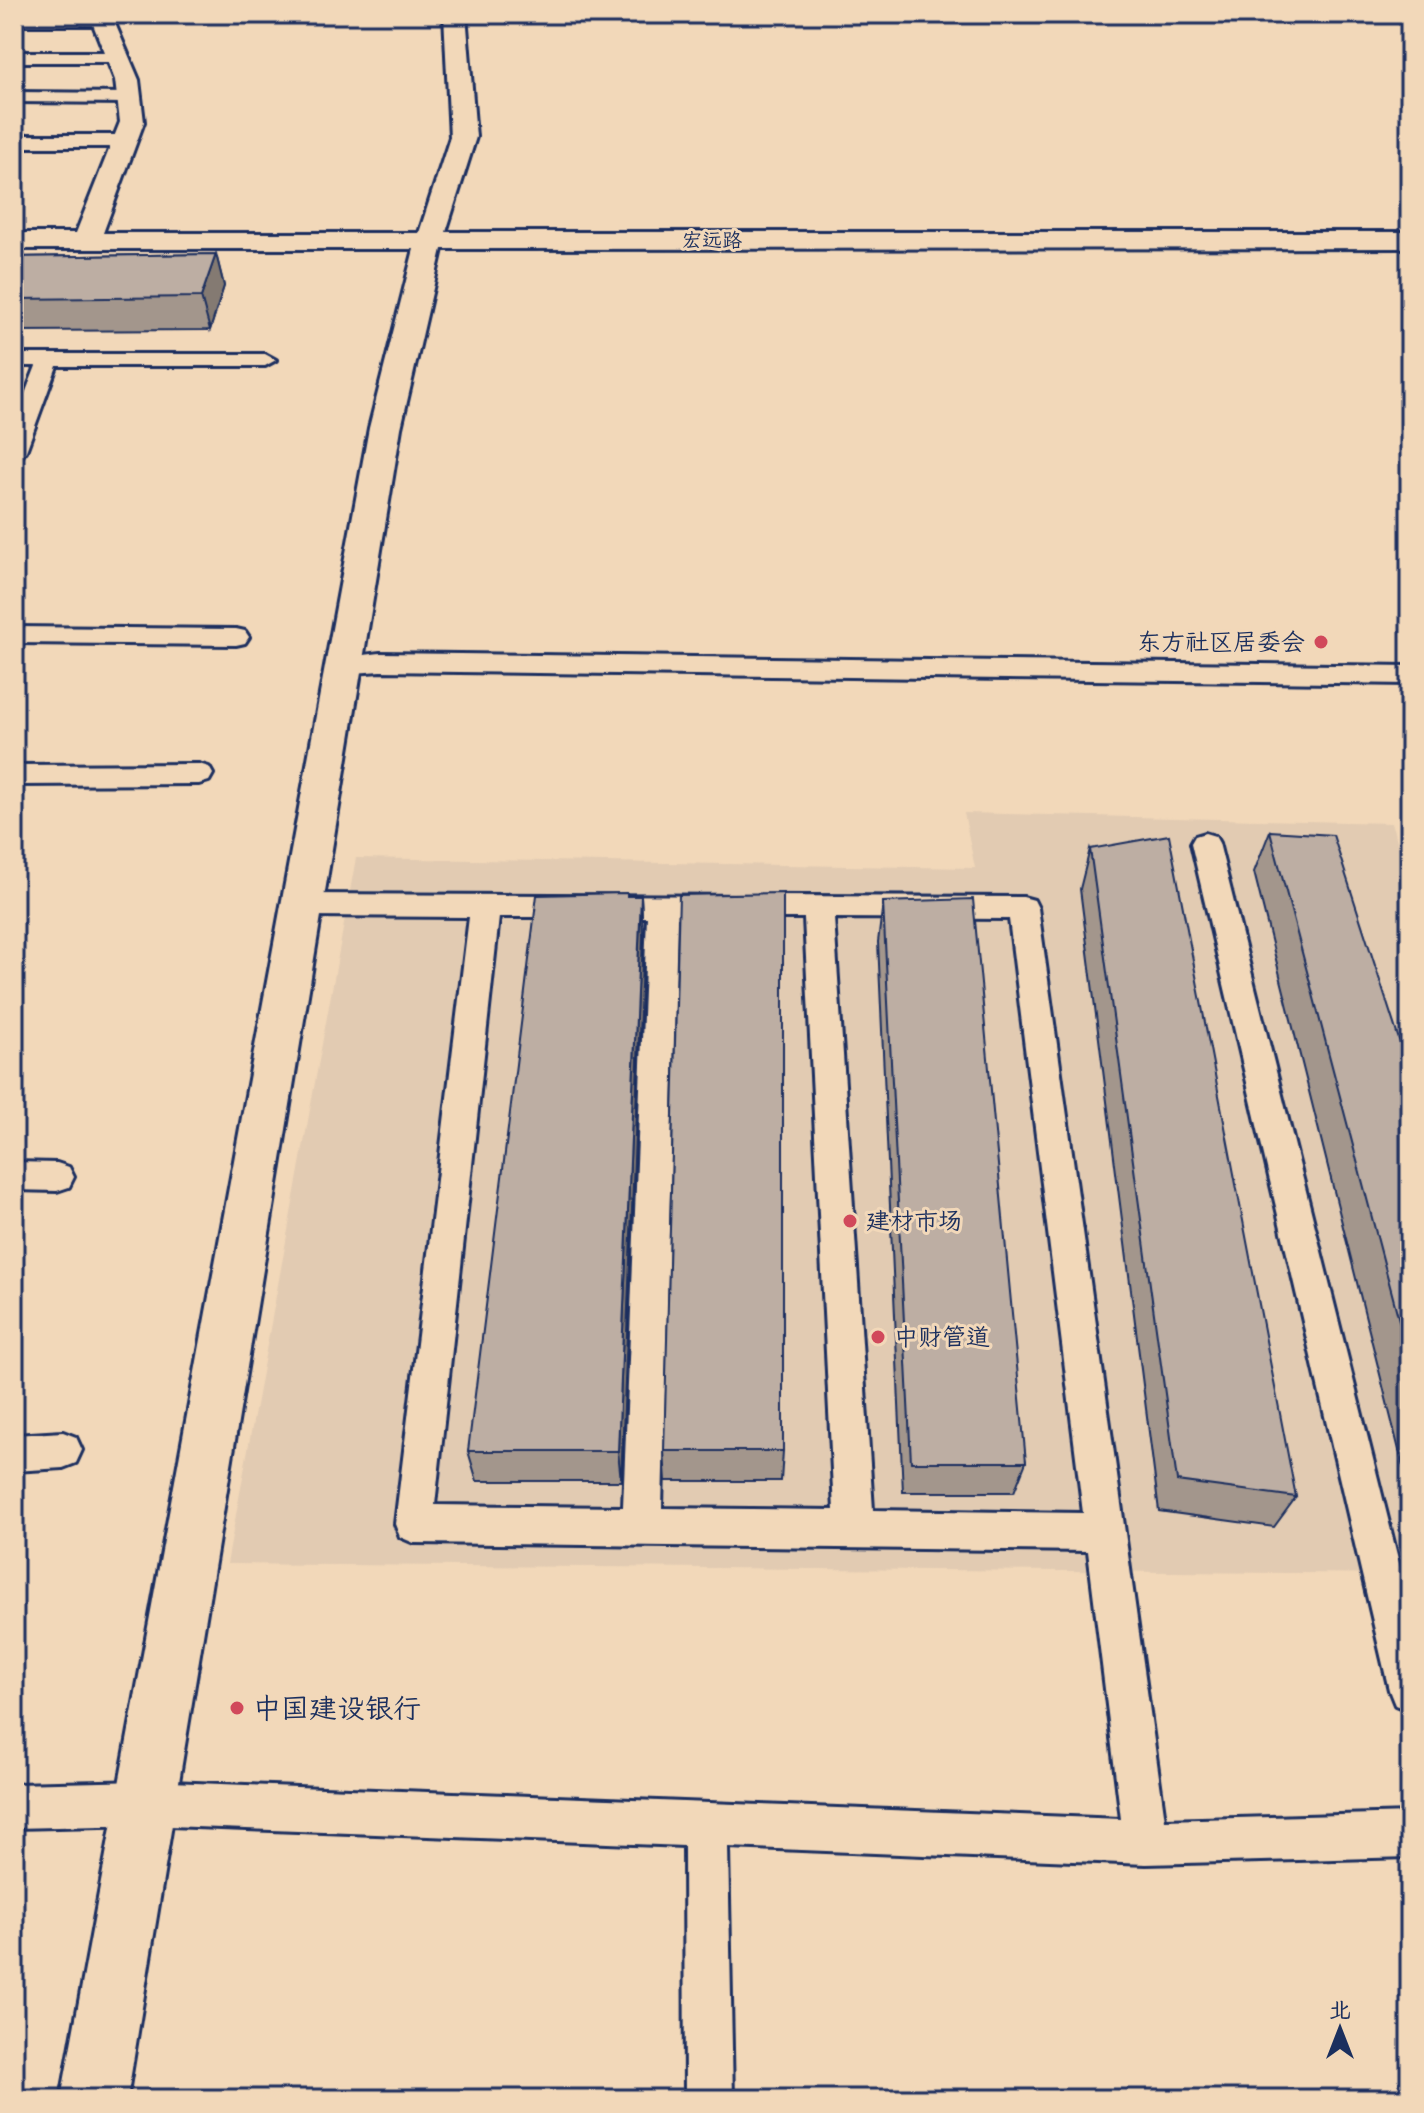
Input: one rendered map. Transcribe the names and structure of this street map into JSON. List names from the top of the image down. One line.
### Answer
{"streets":{"street":["宏远路"]},"places":["东方社区居委会","建材市场","中财管道","中国建设银行"],"north":"top"}
